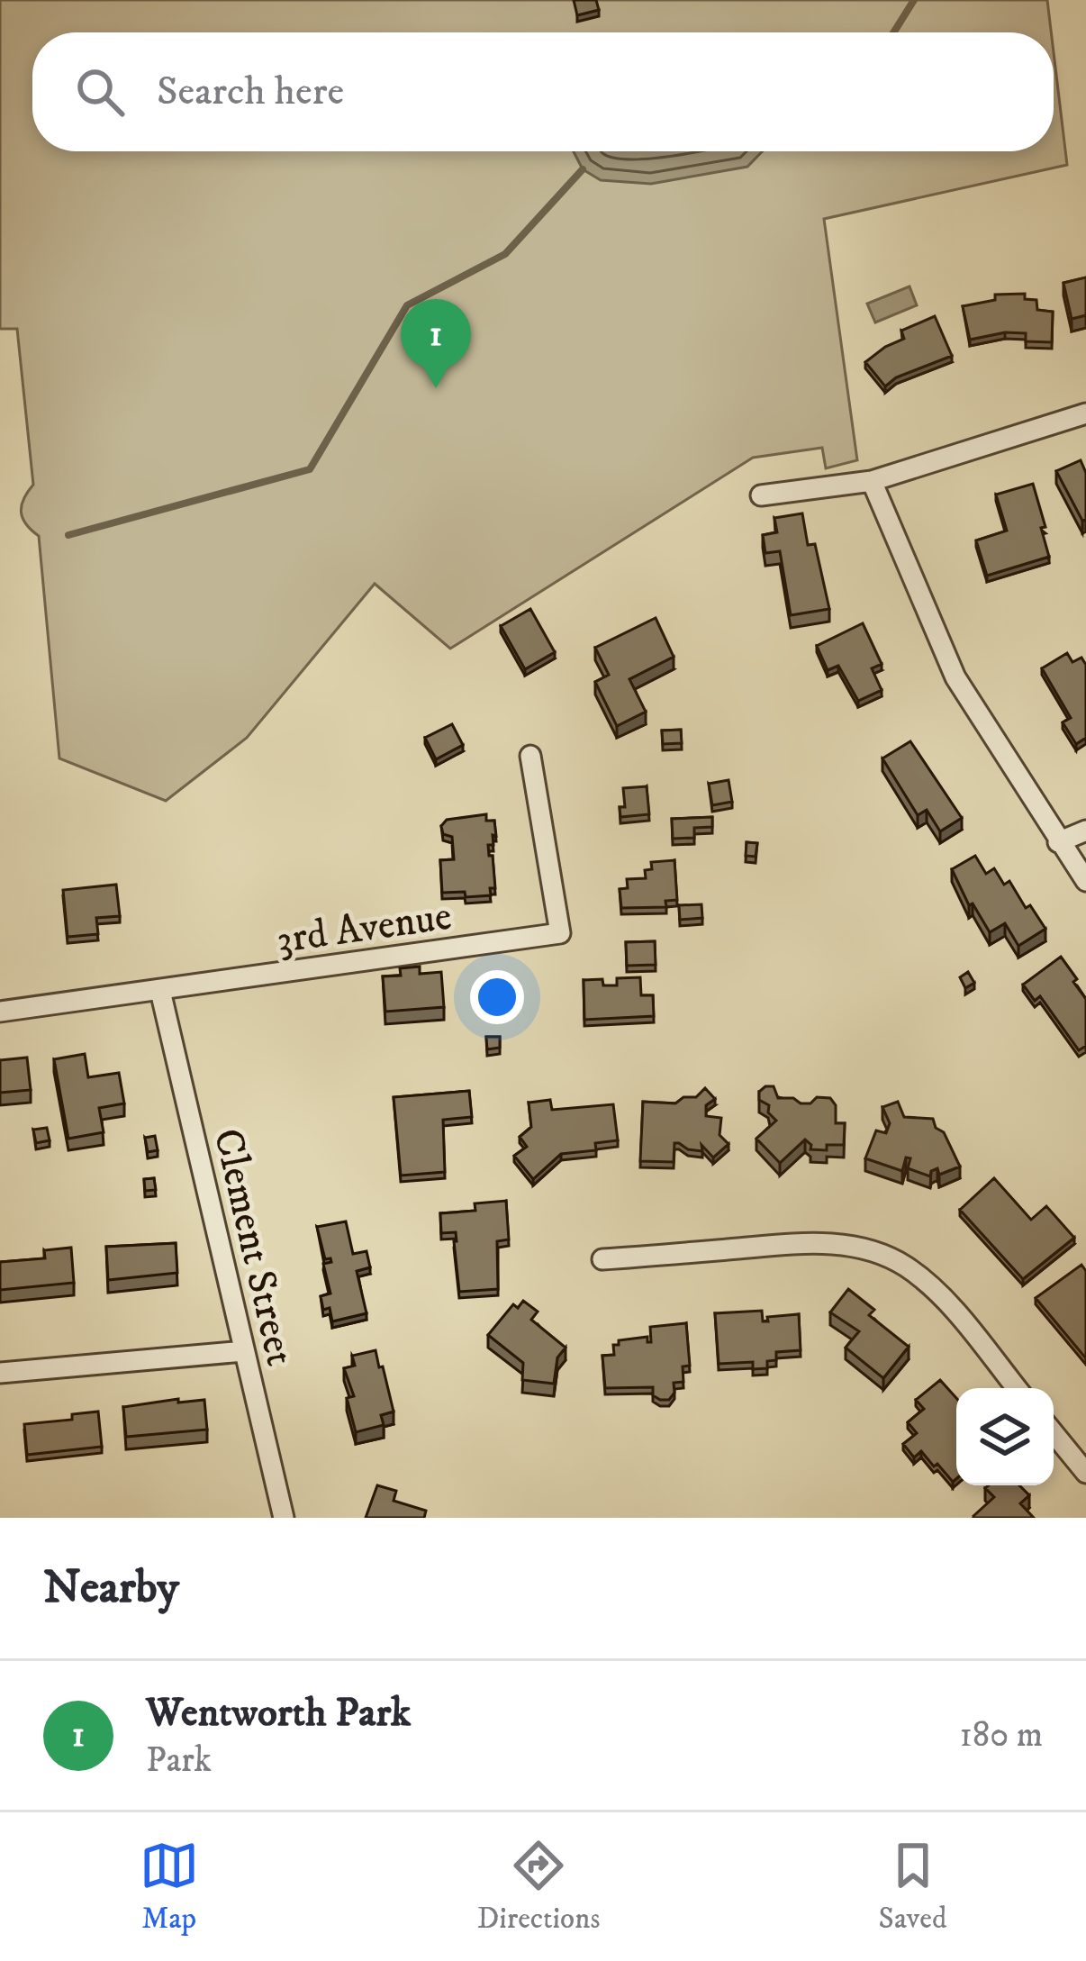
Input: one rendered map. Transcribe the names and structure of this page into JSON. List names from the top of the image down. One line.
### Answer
{"streets":{"street":["3rd Avenue","Clement Street"]},"crossings":[["3rd Avenue","Clement Street"]],"page":{"search":"Search here","pins":"1","heading":"Nearby","list":[{"mark":"1","name":"Wentworth Park","note":"Park","value":"180 m"}],"nav":["Map","Directions","Saved"]}}
